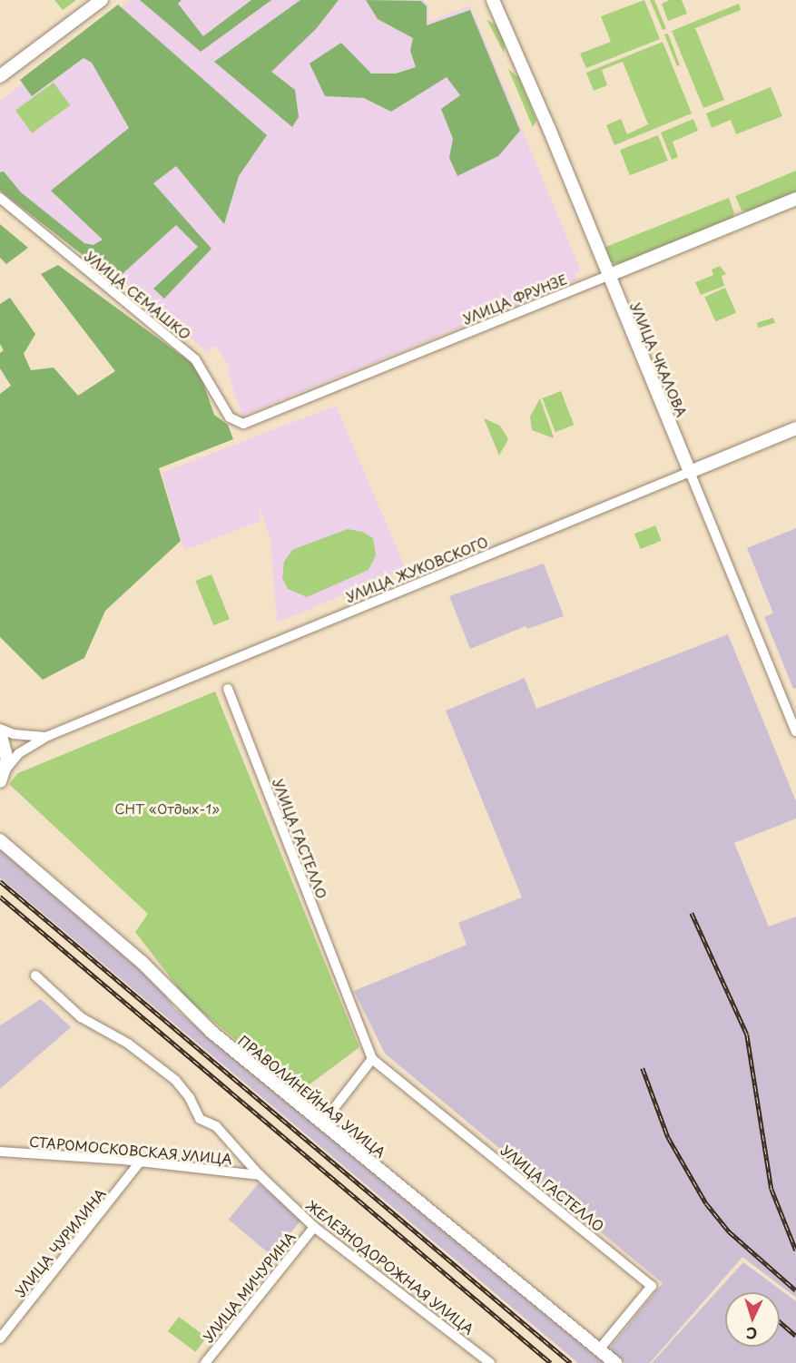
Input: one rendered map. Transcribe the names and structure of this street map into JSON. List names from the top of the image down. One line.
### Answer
{"streets":{"main road":["УЛИЦА ФРУНЗЕ","УЛИЦА ЧКАЛОВА","УЛИЦА ЖУКОВСКОГО","ПРАВОЛИНЕЙНАЯ УЛИЦА"],"street":["УЛИЦА СЕМАШКО","УЛИЦА ГАСТЕЛЛО","СТАРОМОСКОВСКАЯ УЛИЦА","УЛИЦА ЧУРИЛИНА","ЖЕЛЕЗНОДОРОЖНАЯ УЛИЦА","УЛИЦА МИЧУРИНА"]},"crossings":[["УЛИЦА СЕМАШКО","УЛИЦА ФРУНЗЕ"],["УЛИЦА ФРУНЗЕ","УЛИЦА ЧКАЛОВА"],["УЛИЦА ЧКАЛОВА","УЛИЦА ЖУКОВСКОГО"],["УЛИЦА ГАСТЕЛЛО","ПРАВОЛИНЕЙНАЯ УЛИЦА"],["СТАРОМОСКОВСКАЯ УЛИЦА","УЛИЦА ЧУРИЛИНА"],["СТАРОМОСКОВСКАЯ УЛИЦА","ЖЕЛЕЗНОДОРОЖНАЯ УЛИЦА"],["ЖЕЛЕЗНОДОРОЖНАЯ УЛИЦА","УЛИЦА МИЧУРИНА"]],"parks":["СНТ «Отдых-1»"],"north":"bottom"}
